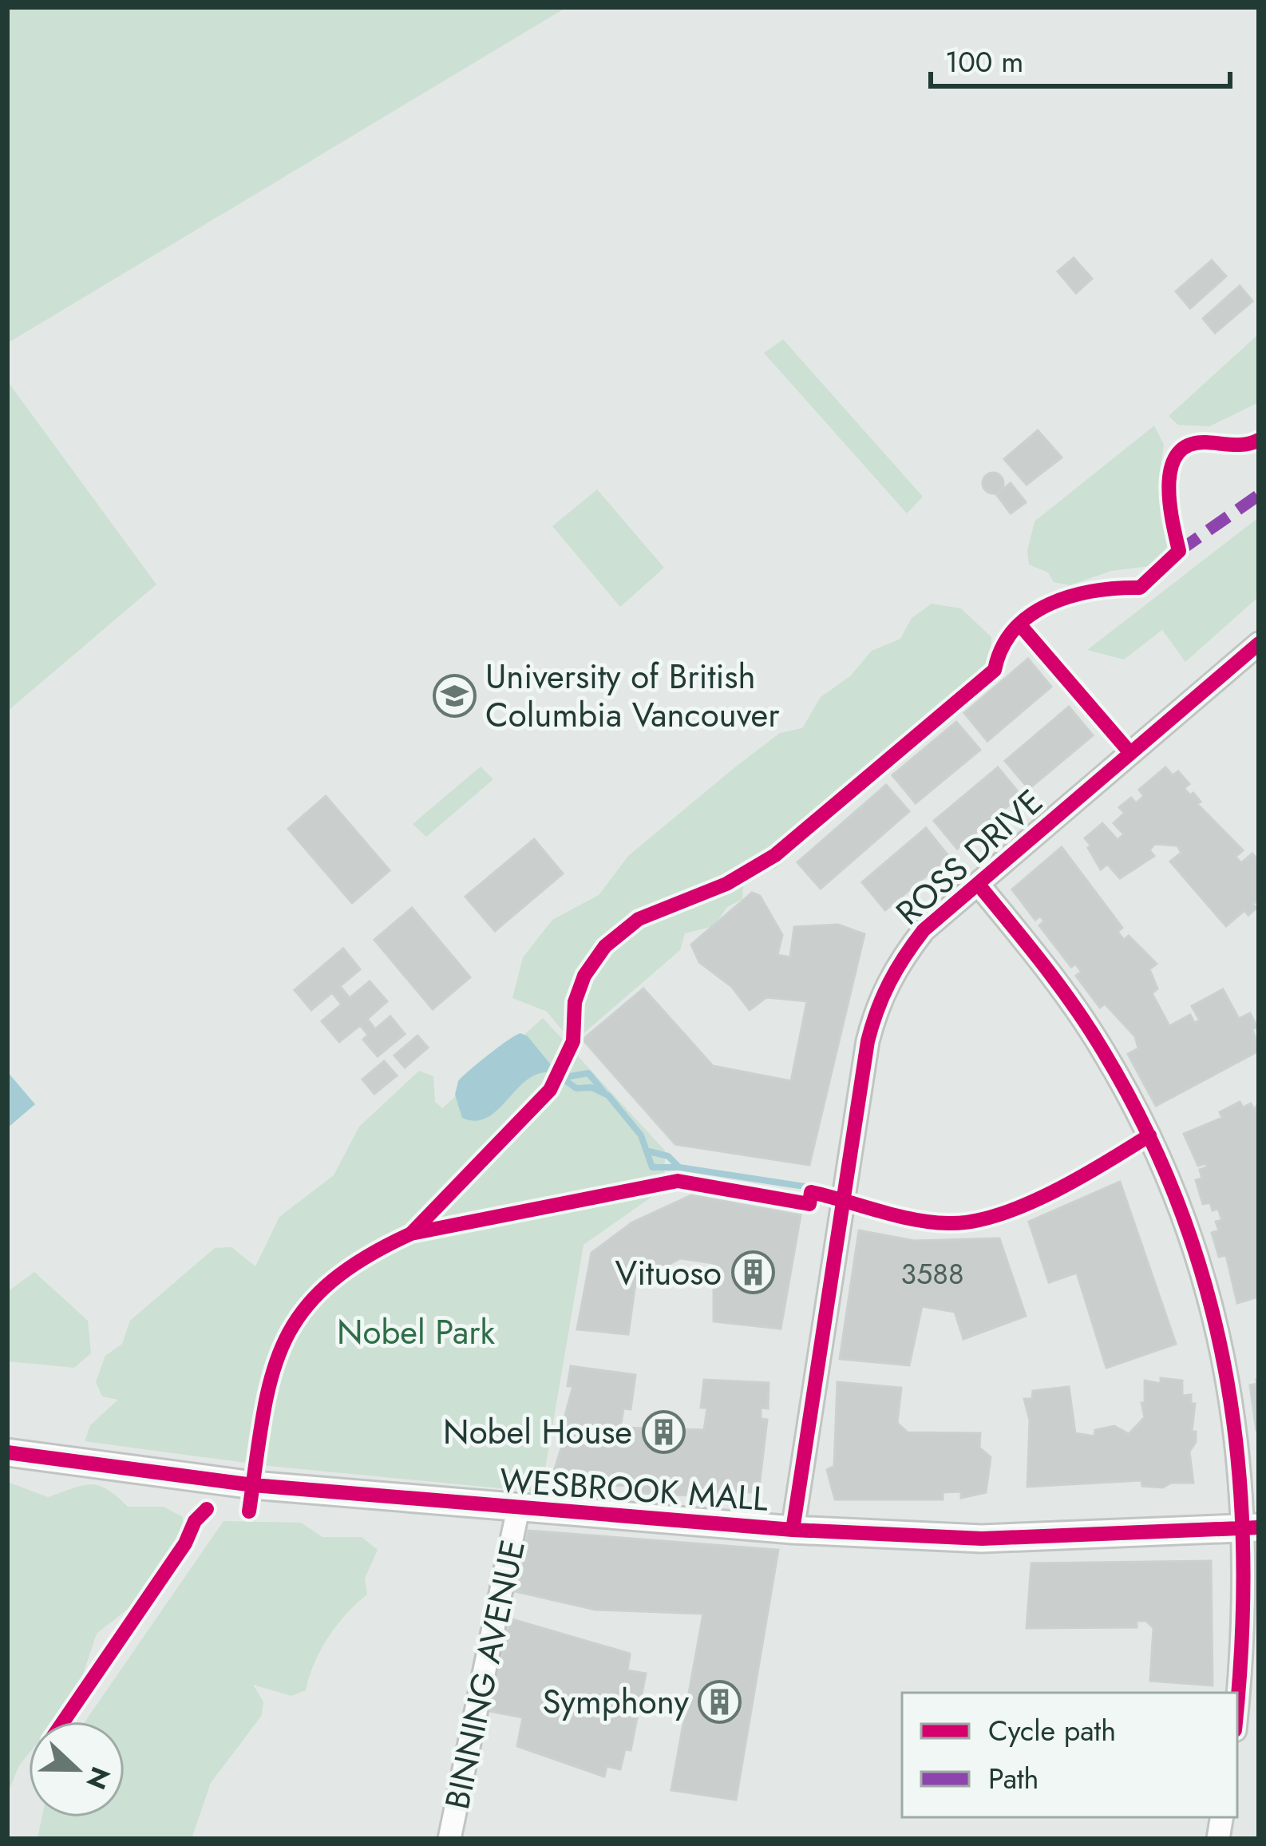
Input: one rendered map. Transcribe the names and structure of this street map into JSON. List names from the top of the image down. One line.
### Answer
{"streets":{"street":["ROSS DRIVE","WESBROOK MALL","BINNING AVENUE"]},"crossings":[["ROSS DRIVE","WESBROOK MALL"],["WESBROOK MALL","BINNING AVENUE"]],"parks":["Nobel Park"],"places":{"school or university":["University of British Columbia Vancouver"],"building":["Vituoso","Nobel House","Symphony"]},"house_numbers":["3588"],"legend":["Cycle path","Path"],"scale_bar":"100 m","north":"right"}
